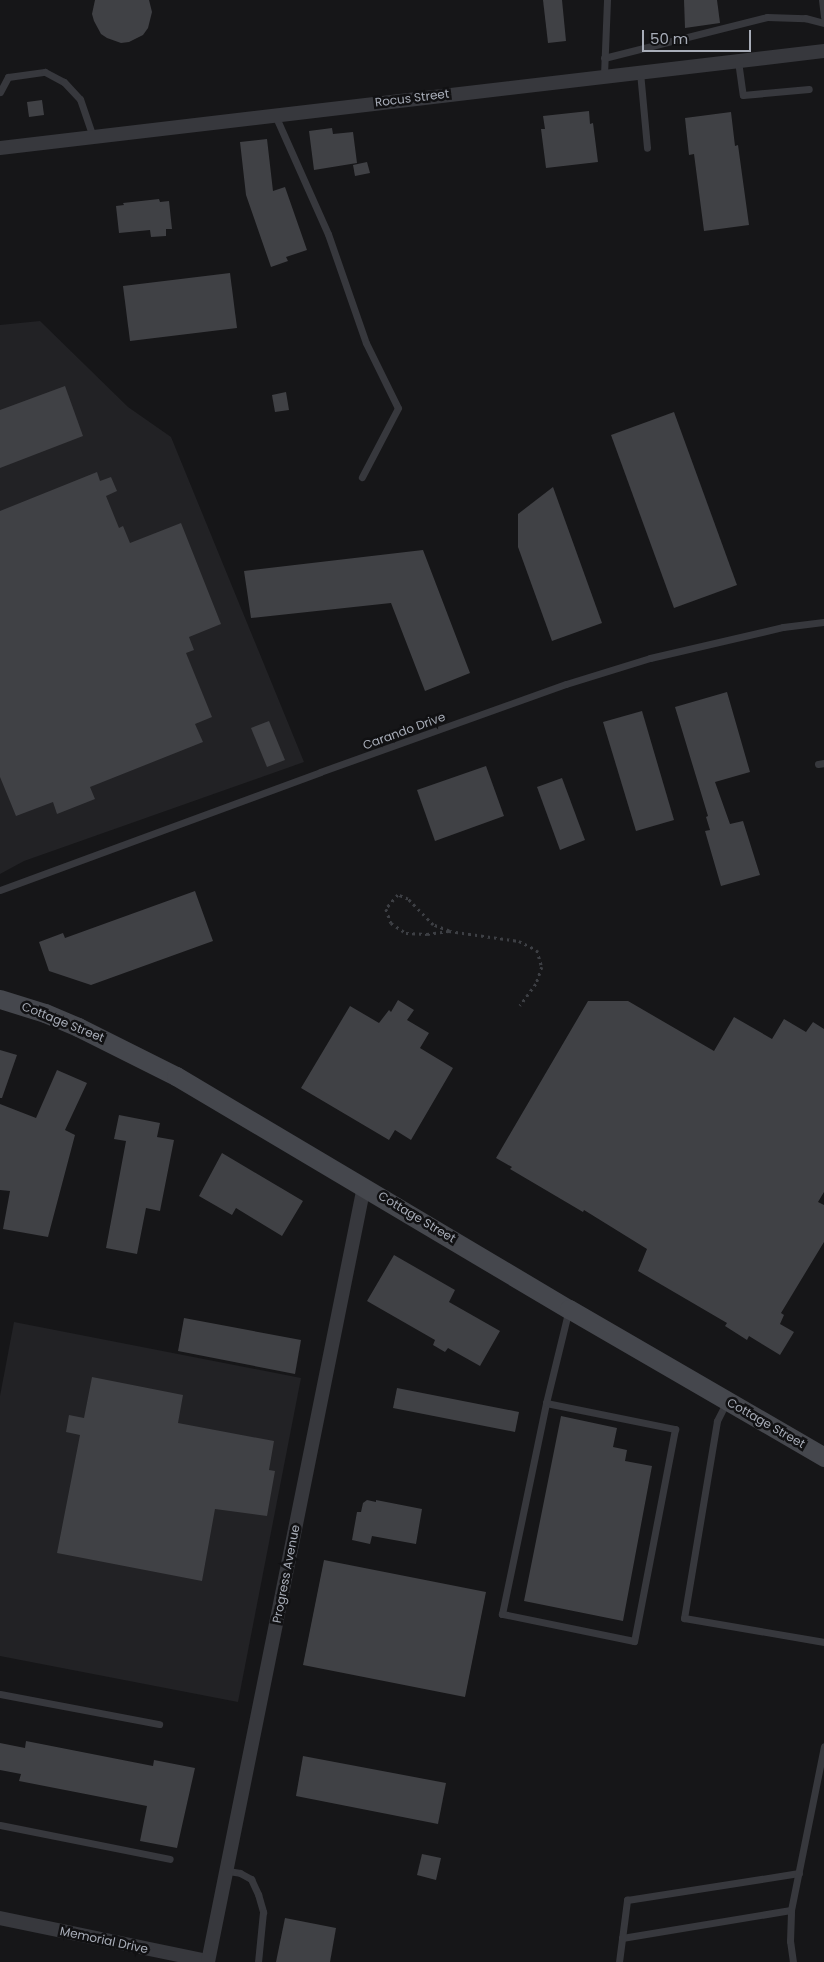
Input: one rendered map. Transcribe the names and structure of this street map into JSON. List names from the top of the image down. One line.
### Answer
{"streets":{"main road":["Cottage Street"],"street":["Rocus Street","Progress Avenue","Memorial Drive"],"lane":["Carando Drive"]},"crossings":[["Cottage Street","Progress Avenue"],["Progress Avenue","Memorial Drive"]],"scale_bar":"50 m"}
